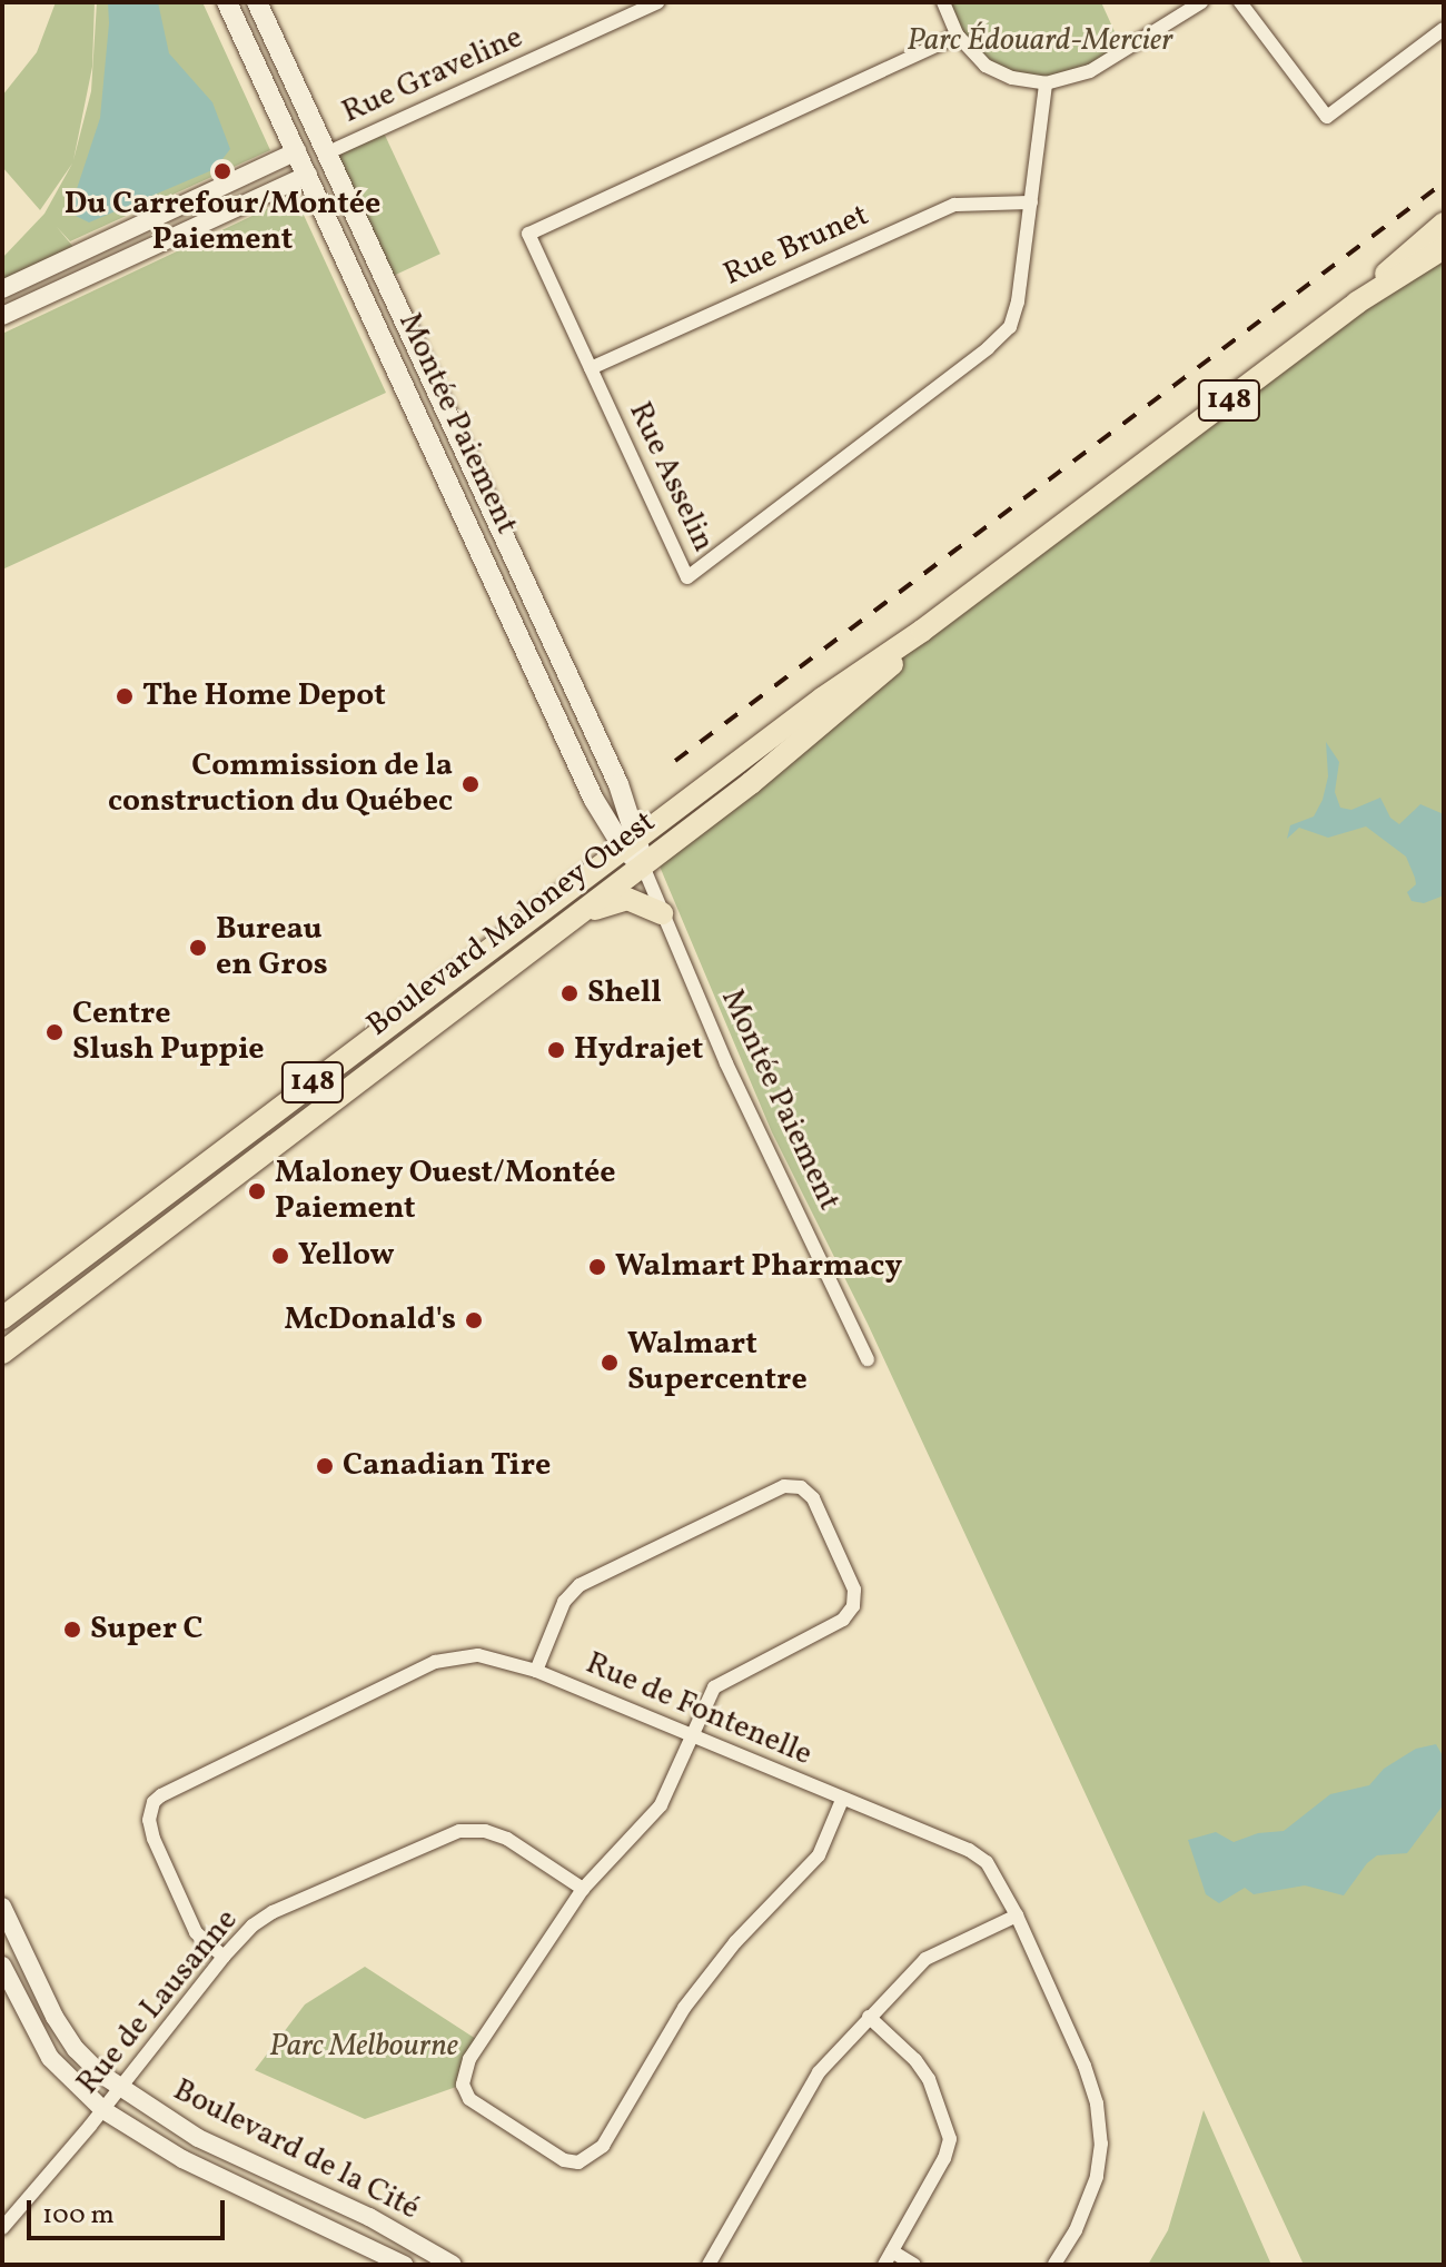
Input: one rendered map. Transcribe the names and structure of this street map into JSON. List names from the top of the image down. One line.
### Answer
{"streets":{"main road":["148","Montée Paiement","Boulevard Maloney Ouest"],"street":["Rue Graveline","Rue Brunet","Rue Asselin","Rue de Fontenelle","Rue de Lausanne","Boulevard de la Cité"]},"crossings":[["Rue Graveline","Montée Paiement"],["Rue Brunet","Rue Asselin"],["Montée Paiement","Boulevard Maloney Ouest"],["Rue de Fontenelle","Rue de Lausanne"],["Rue de Lausanne","Boulevard de la Cité"]],"parks":["Parc Édouard-Mercier","Parc Melbourne"],"places":["Du Carrefour/Montée Paiement","The Home Depot","Commission de la construction du Québec","Bureau en Gros","Shell","Centre Slush Puppie","Hydrajet","Maloney Ouest/Montée Paiement","Yellow","Walmart Pharmacy","McDonald's","Walmart Supercentre","Canadian Tire","Super C"],"scale_bar":"100 m"}
